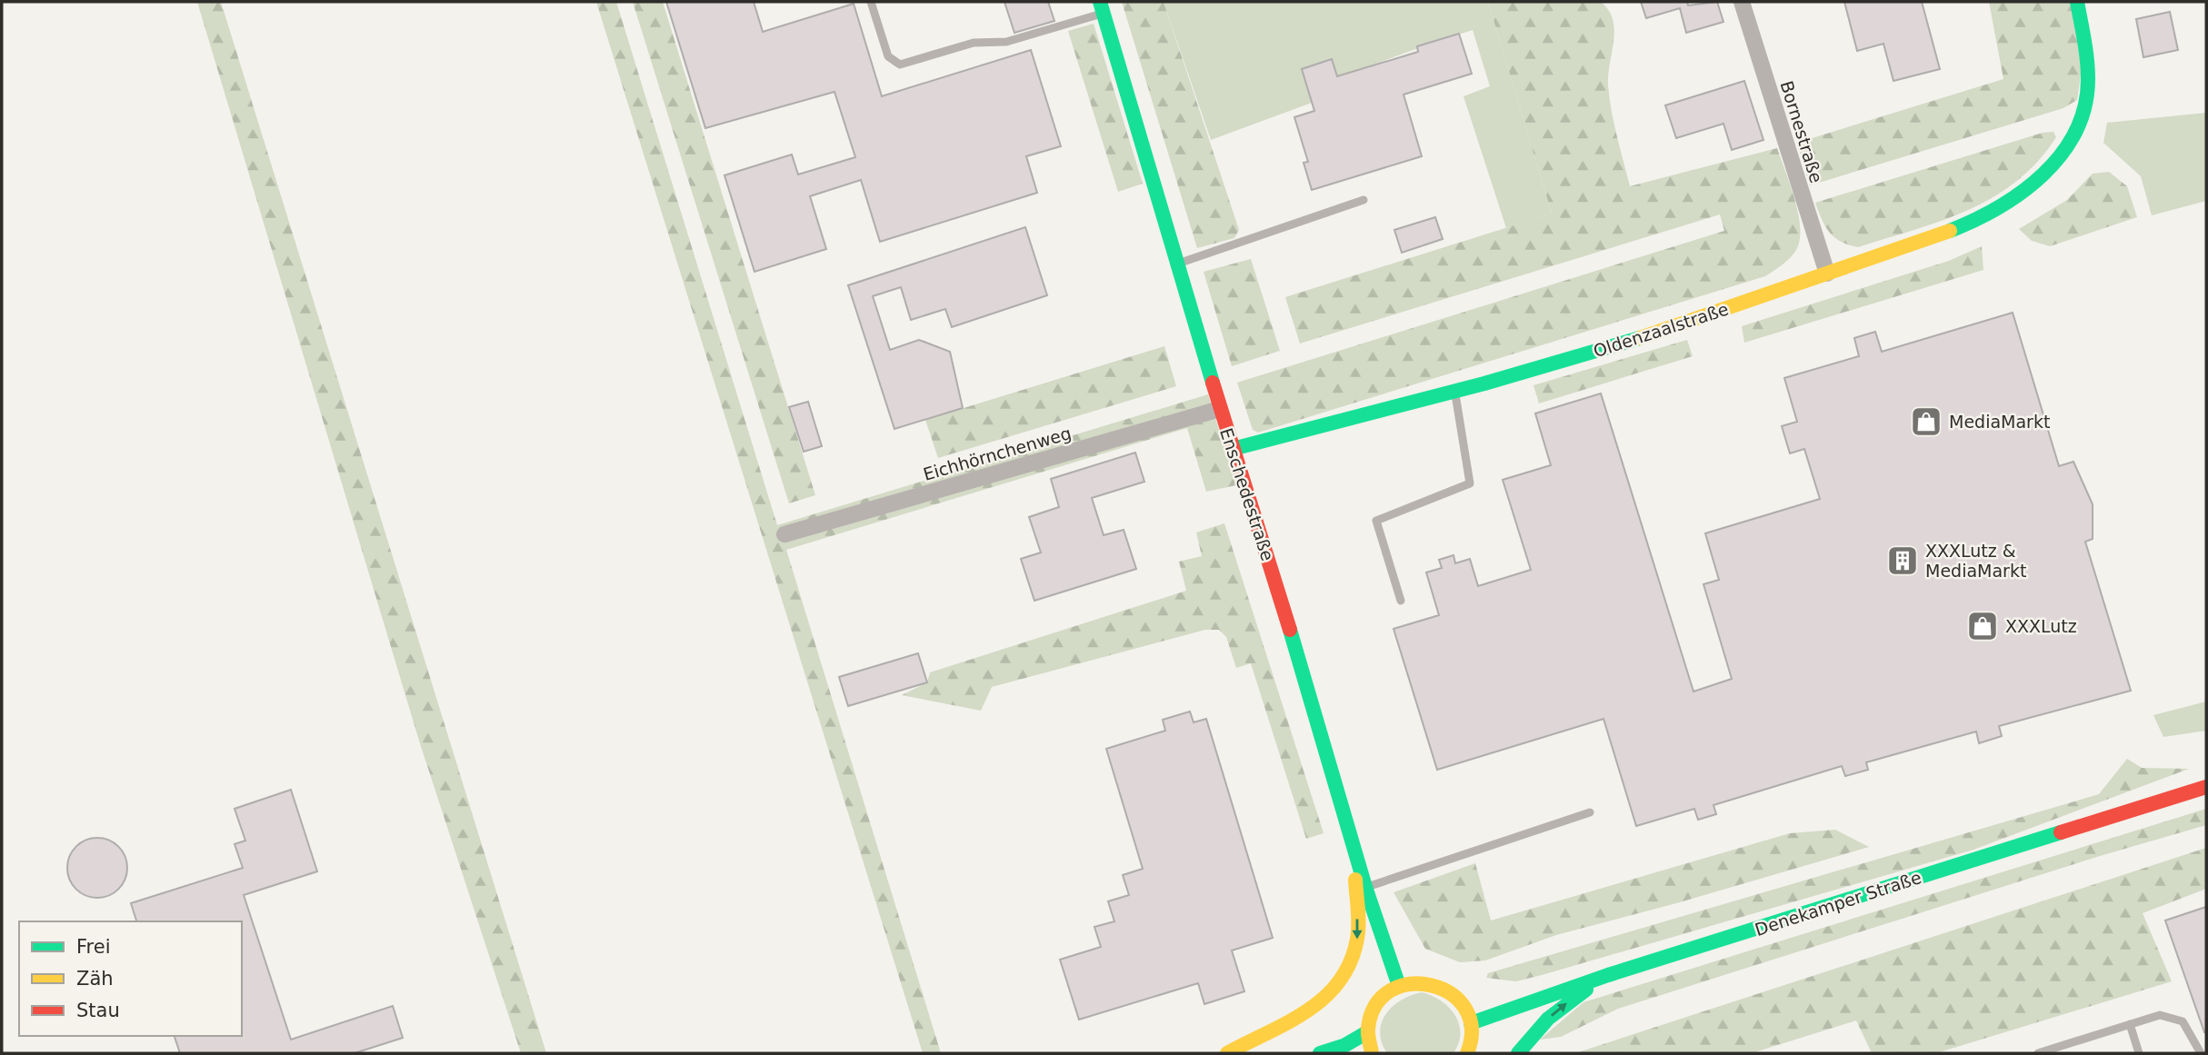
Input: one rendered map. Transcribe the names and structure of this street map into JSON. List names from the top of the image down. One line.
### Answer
{"streets":{"street":["Bornestraße","Oldenzaalstraße","Eichhörnchenweg","Enschedestraße","Denekamper Straße"]},"crossings":[["Bornestraße","Oldenzaalstraße"],["Oldenzaalstraße","Enschedestraße"],["Eichhörnchenweg","Enschedestraße"]],"places":{"shop":["MediaMarkt","XXXLutz"],"building":["XXXLutz & MediaMarkt"]},"legend":["Frei","Zäh","Stau"]}
